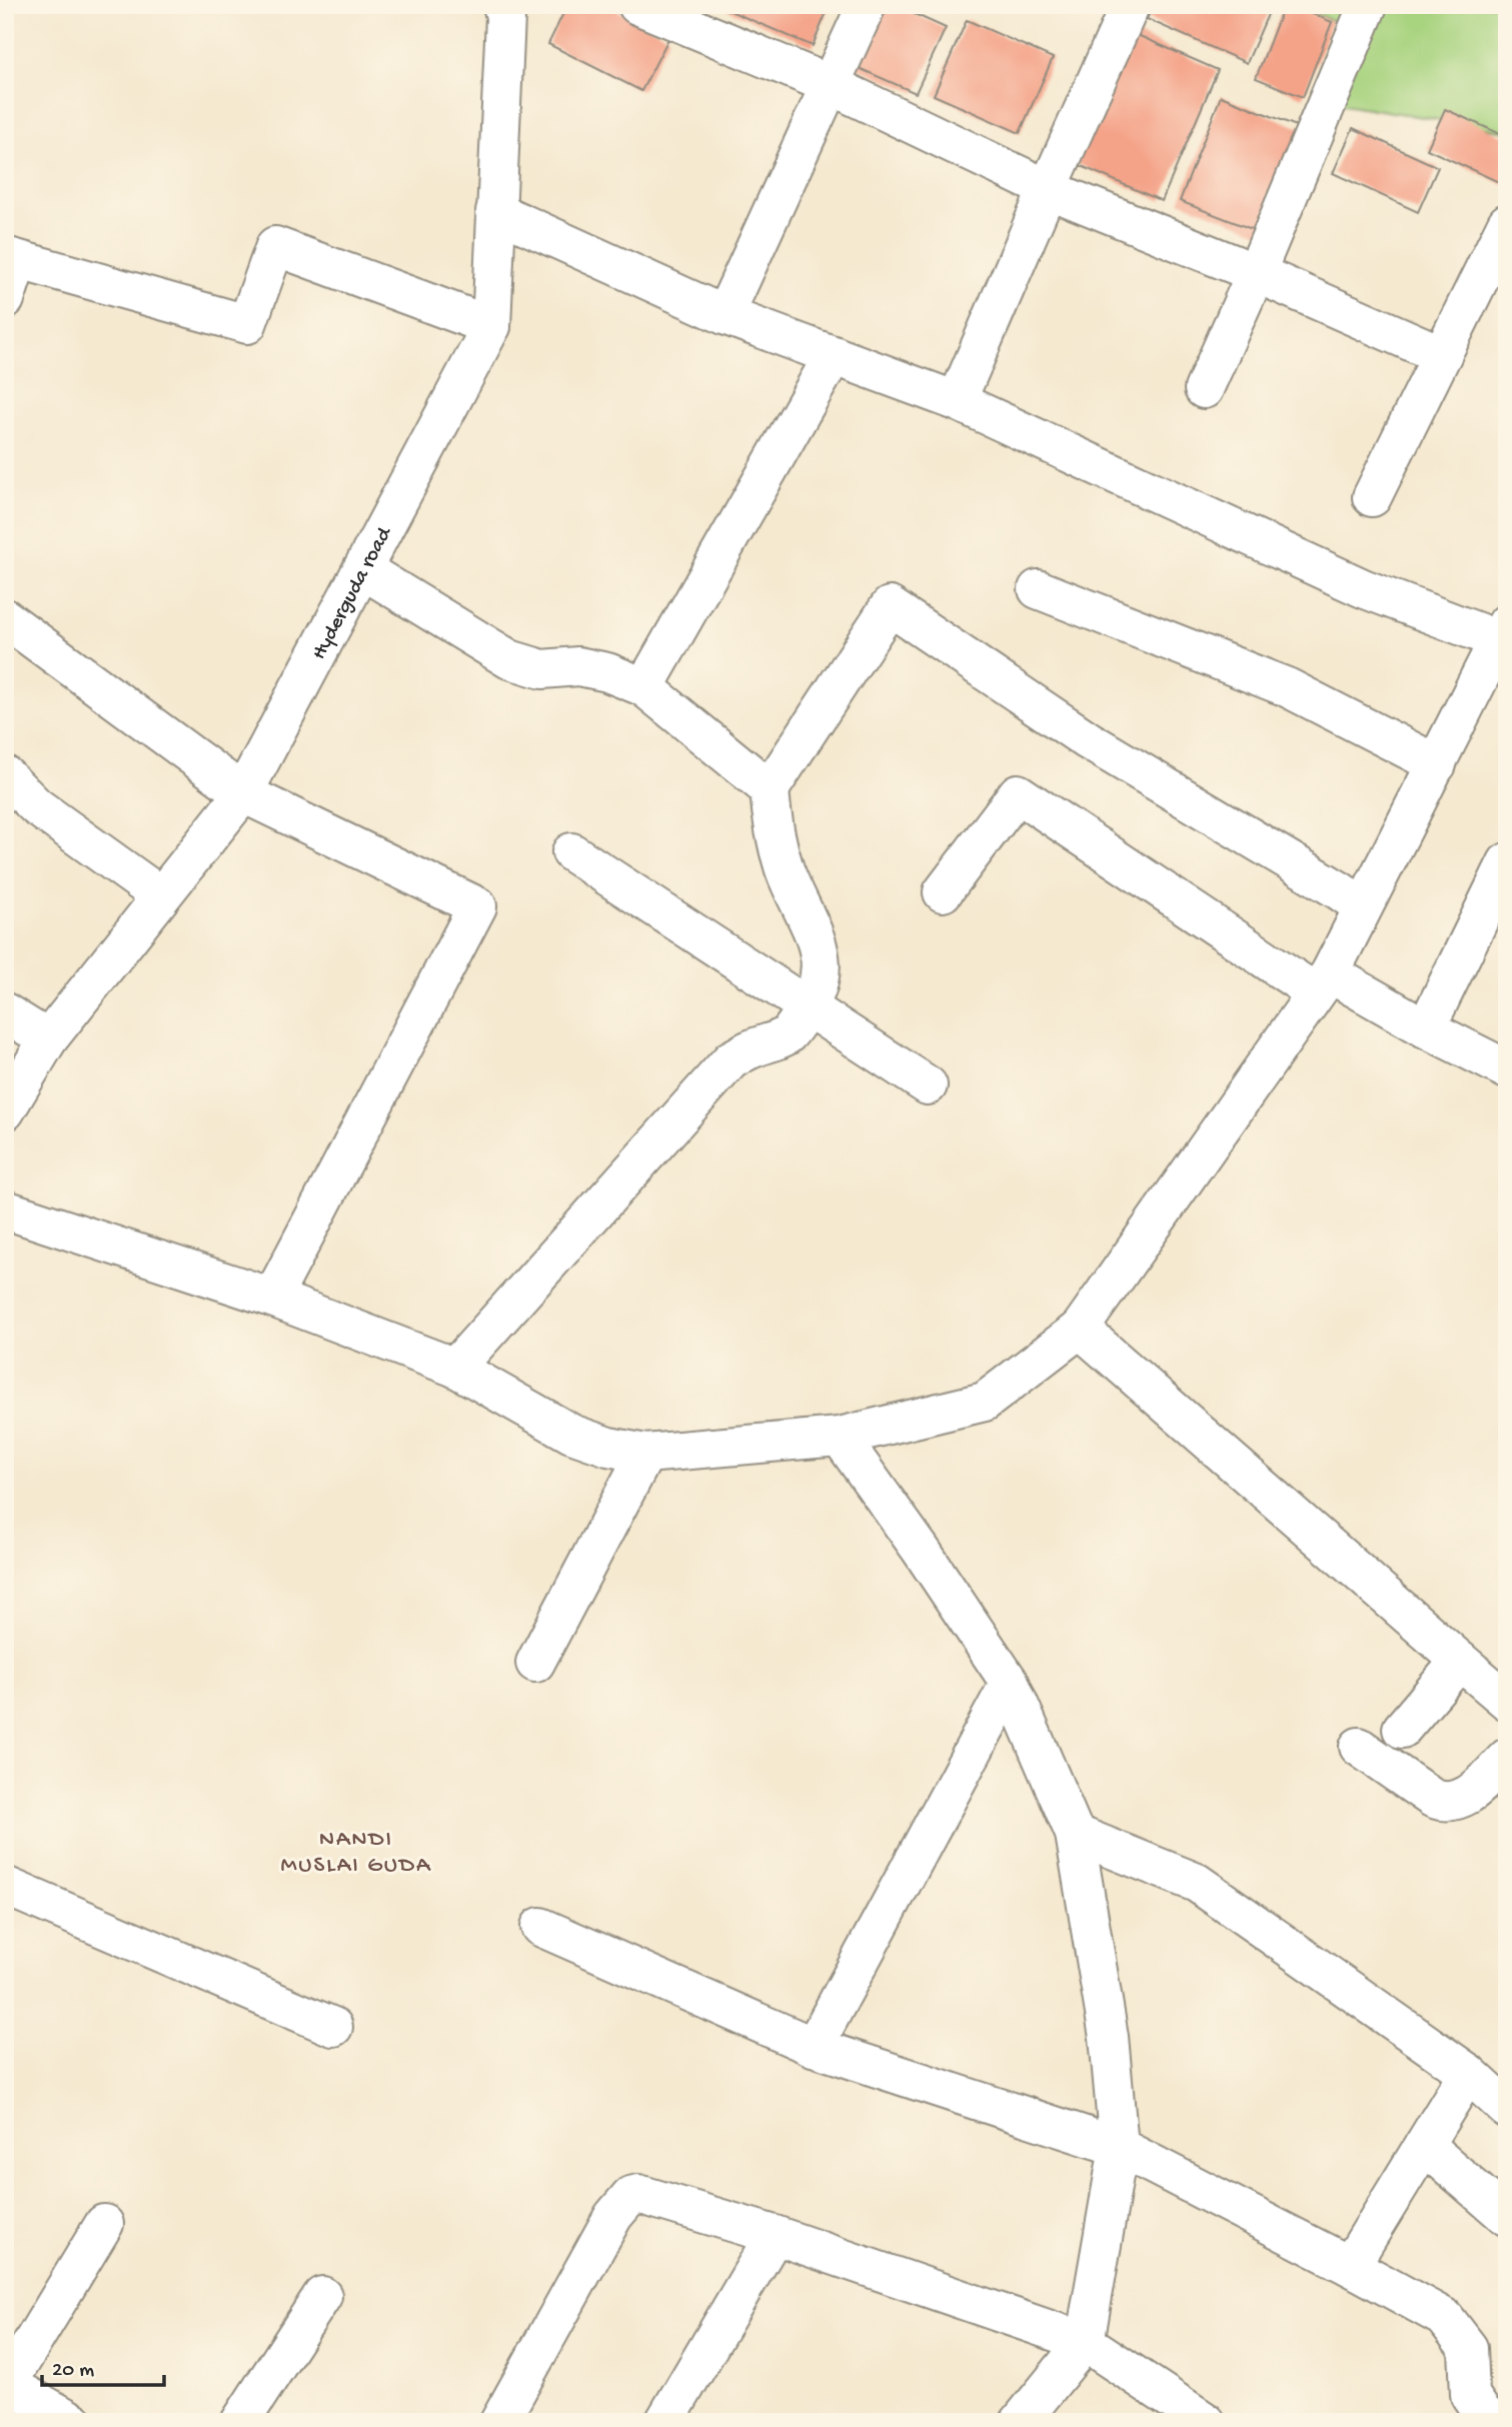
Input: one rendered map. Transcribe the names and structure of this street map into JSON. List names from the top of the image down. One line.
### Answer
{"streets":{"street":["Hyderguda road"]},"districts":["NANDI MUSLAI GUDA"],"scale_bar":"20 m"}
